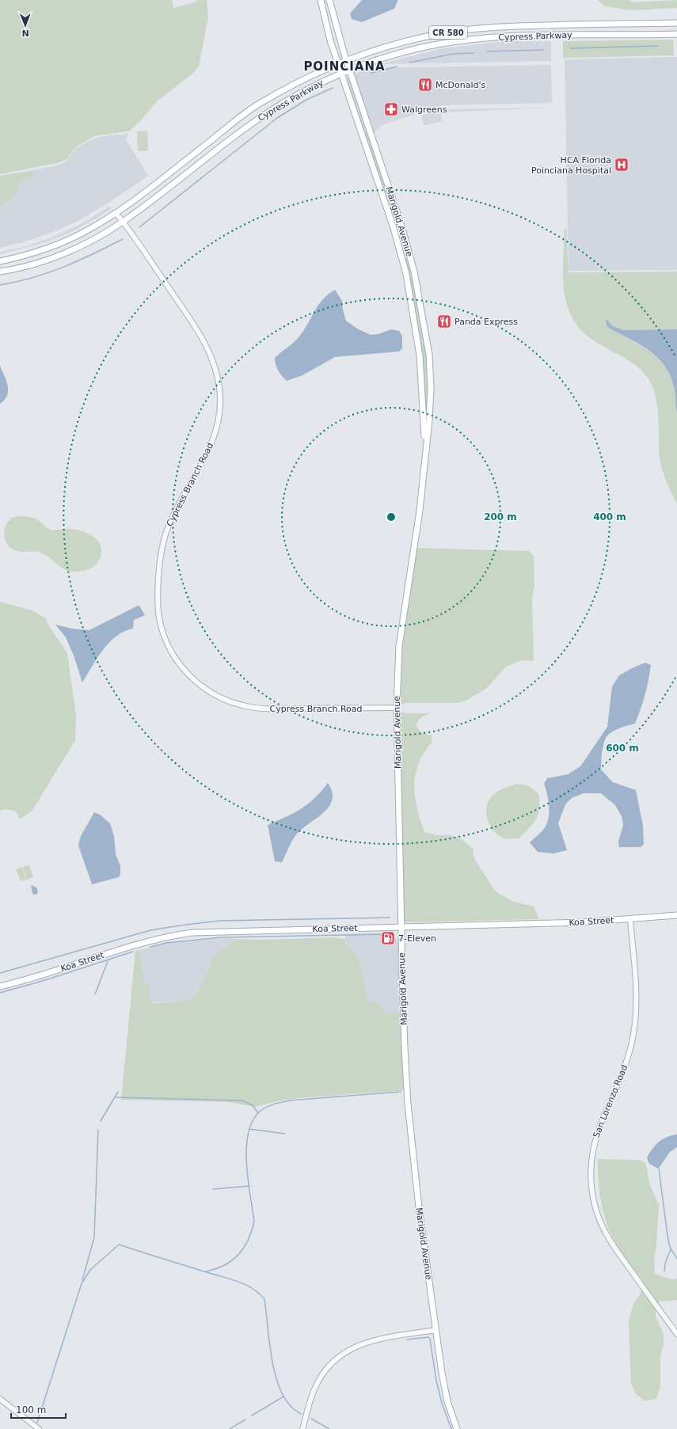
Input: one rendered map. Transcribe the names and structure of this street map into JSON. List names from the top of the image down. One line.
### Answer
{"streets":{"main road":["CR 580","Cypress Parkway","Marigold Avenue","Koa Street"],"street":["Cypress Branch Road","San Lorenzo Road"]},"crossings":[["Cypress Parkway","Marigold Avenue"],["Cypress Parkway","Cypress Branch Road"],["Marigold Avenue","Cypress Branch Road"],["Marigold Avenue","Koa Street"],["Koa Street","San Lorenzo Road"]],"districts":["POINCIANA"],"places":{"restaurant":["McDonald's","Panda Express"],"pharmacy":["Walgreens"],"hospital":["HCA Florida Poinciana Hospital"],"fuel station":["7-Eleven"]},"scale_bar":"100 m","north":"bottom","rings":["200 m","400 m","600 m"]}
